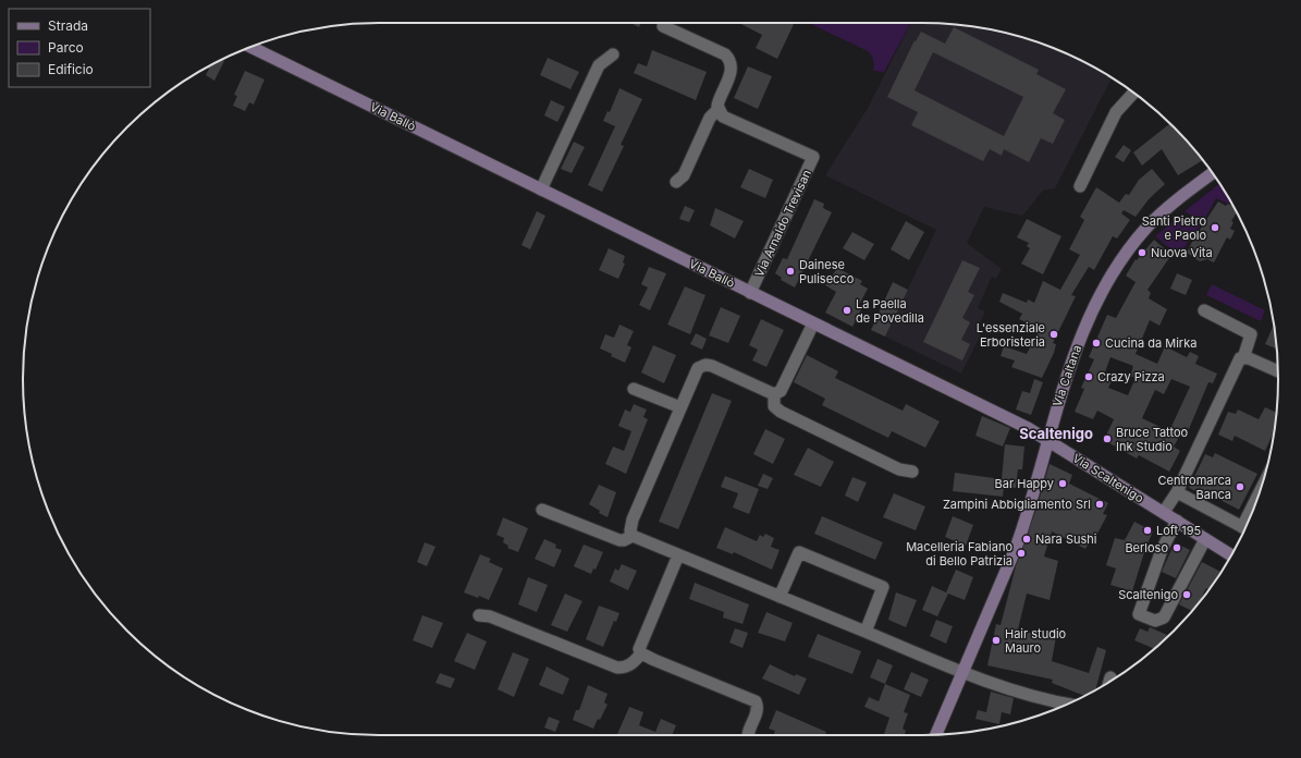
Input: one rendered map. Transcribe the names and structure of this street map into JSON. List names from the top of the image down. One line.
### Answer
{"streets":{"main road":["Via Ballò","Via Caltana","Via Scaltenigo"],"street":["Via Arnaldo Trevisan"]},"crossings":[["Via Ballò","Via Arnaldo Trevisan"],["Via Ballò","Via Caltana"],["Via Ballò","Via Scaltenigo"],["Via Caltana","Via Scaltenigo"]],"districts":["Scaltenigo"],"places":["Santi Pietro e Paolo","Nuova Vita","Dainese Pulisecco","La Paella de Povedilla","L'essenziale Erboristeria","Cucina da Mirka","Crazy Pizza","Bruce Tattoo Ink Studio","Bar Happy","Centromarca Banca","Zampini Abbigliamento Srl","Loft 195","Nara Sushi","Berloso","Macelleria Fabiano di Bello Patrizia","Scaltenigo","Hair studio Mauro"],"legend":["Strada","Parco","Edificio"]}
